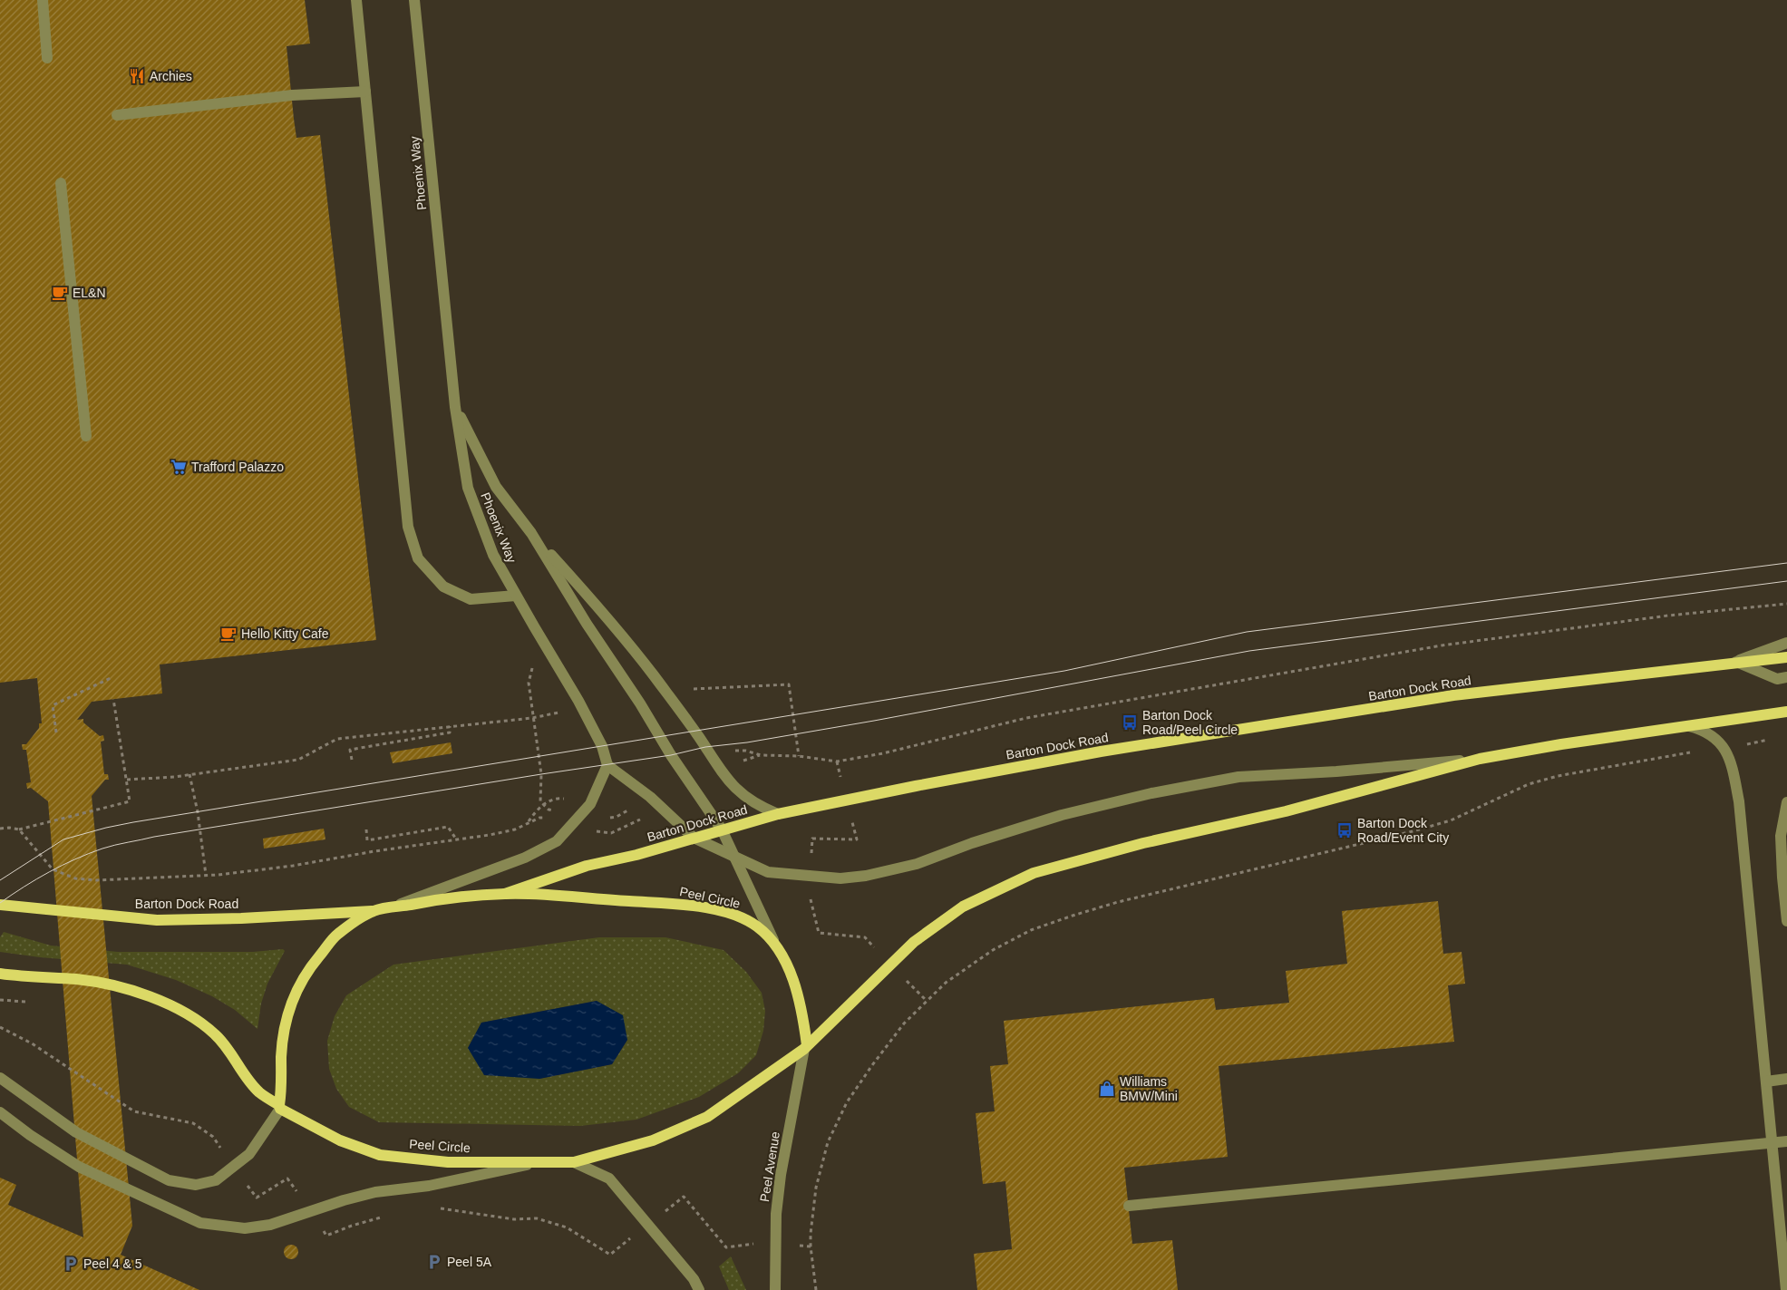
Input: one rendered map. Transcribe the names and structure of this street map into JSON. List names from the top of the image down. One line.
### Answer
{"streets":{"main road":["Barton Dock Road","Peel Circle"],"street":["Phoenix Way","Peel Avenue"]},"crossings":[["Barton Dock Road","Peel Circle"],["Peel Circle","Peel Avenue"]],"places":{"restaurant":["Archies"],"cafe":["EL&N","Hello Kitty Cafe"],"supermarket":["Trafford Palazzo"],"bus stop":["Barton Dock Road/Peel Circle","Barton Dock Road/Event City"],"shop":["Williams BMW/Mini"],"parking":["Peel 5A","Peel 4 & 5"]}}
